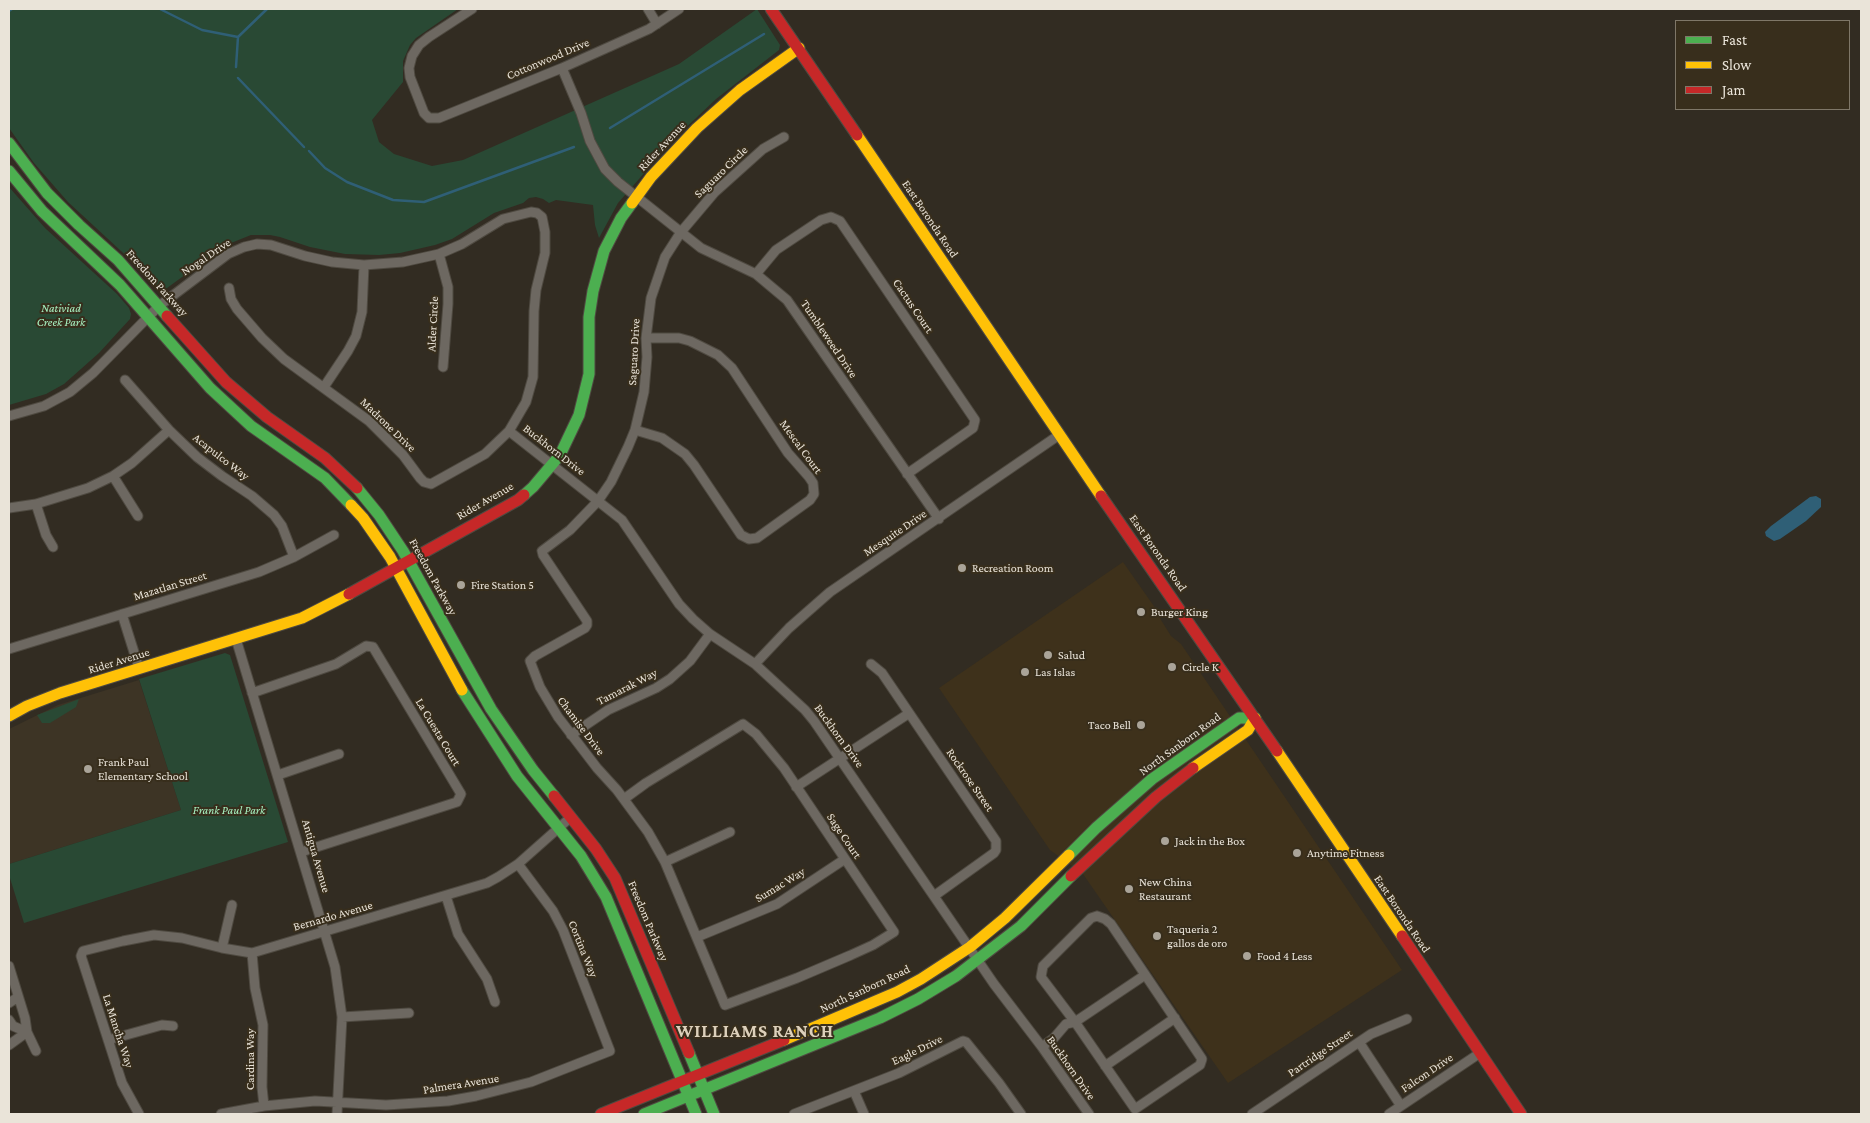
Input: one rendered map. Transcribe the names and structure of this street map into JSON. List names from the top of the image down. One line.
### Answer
{"streets":{"main road":["Rider Avenue","East Boronda Road","Freedom Parkway","North Sanborn Road"],"street":["Cottonwood Drive","Saguaro Circle","Nogal Drive","Cactus Court","Alder Circle","Tumbleweed Drive","Saguaro Drive","Madrone Drive","Mescal Court","Buckhorn Drive","Acapulco Way","Mesquite Drive","Mazatlan Street","Tamarak Way","Chamise Drive","La Cuesta Court","Rockrose Street","Sage Court","Antigua Avenue","Sumac Way","Bernardo Avenue","Cortina Way","La Mancha Way","Eagle Drive","Partridge Street","Cardina Way","Falcon Drive","Palmera Avenue"]},"crossings":[["Cottonwood Drive","Tumbleweed Drive"],["Rider Avenue","East Boronda Road"],["Rider Avenue","Freedom Parkway"],["Rider Avenue","Tumbleweed Drive"],["Rider Avenue","Buckhorn Drive"],["Rider Avenue","Antigua Avenue"],["Saguaro Circle","Tumbleweed Drive"],["Saguaro Circle","Saguaro Drive"],["East Boronda Road","Mesquite Drive"],["East Boronda Road","North Sanborn Road"],["East Boronda Road","Falcon Drive"],["Nogal Drive","Freedom Parkway"],["Nogal Drive","Alder Circle"],["Nogal Drive","Madrone Drive"],["Freedom Parkway","North Sanborn Road"],["Freedom Parkway","Bernardo Avenue"],["Cactus Court","Tumbleweed Drive"],["Tumbleweed Drive","Saguaro Drive"],["Tumbleweed Drive","Mesquite Drive"],["Saguaro Drive","Mescal Court"],["Saguaro Drive","Buckhorn Drive"],["Saguaro Drive","Chamise Drive"],["Madrone Drive","Buckhorn Drive"],["Buckhorn Drive","Mesquite Drive"],["Buckhorn Drive","Tamarak Way"],["Buckhorn Drive","Chamise Drive"],["Buckhorn Drive","North Sanborn Road"],["Buckhorn Drive","Rockrose Street"],["Acapulco Way","Mazatlan Street"],["Tamarak Way","Chamise Drive"],["Chamise Drive","Sage Court"],["Chamise Drive","Sumac Way"],["La Cuesta Court","Antigua Avenue"],["Sage Court","Sumac Way"],["Antigua Avenue","Bernardo Avenue"],["Antigua Avenue","Palmera Avenue"],["Bernardo Avenue","Cortina Way"],["Bernardo Avenue","La Mancha Way"],["Bernardo Avenue","Cardina Way"],["Cortina Way","Palmera Avenue"],["Cardina Way","Palmera Avenue"]],"districts":["WILLIAMS RANCH"],"parks":["Nativiad Creek Park","Frank Paul Park"],"places":["Recreation Room","Fire Station 5","Burger King","Salud","Circle K","Las Islas","Taco Bell","Frank Paul Elementary School","Jack in the Box","Anytime Fitness","New China Restaurant","Taqueria 2 gallos de oro","Food 4 Less"],"legend":["Fast","Slow","Jam"]}
